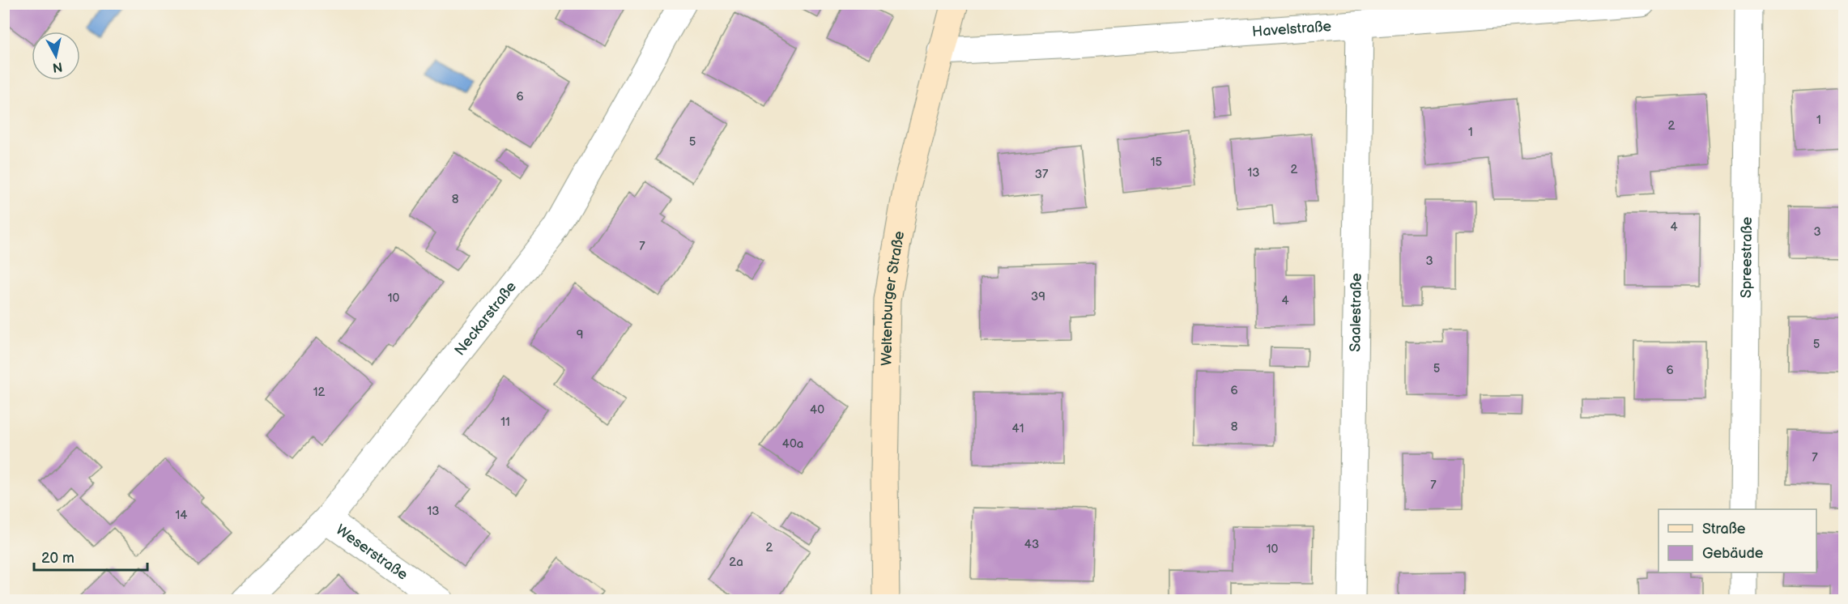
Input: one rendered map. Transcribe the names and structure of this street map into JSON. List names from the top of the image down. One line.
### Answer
{"streets":{"main road":["Weltenburger Straße"],"street":["Havelstraße","Spreestraße","Saalestraße","Neckarstraße","Weserstraße"]},"crossings":[["Havelstraße","Weltenburger Straße"],["Havelstraße","Saalestraße"],["Neckarstraße","Weserstraße"]],"house_numbers":["6","1","2","1","5","15","2","13","37","8","4","3","7","3","39","10","4","9","5","5","6","6","12","40","11","8","41","40a","7","7","13","14","43","2","10","2a"],"legend":["Straße","Gebäude"],"scale_bar":"20 m","north":"bottom"}
